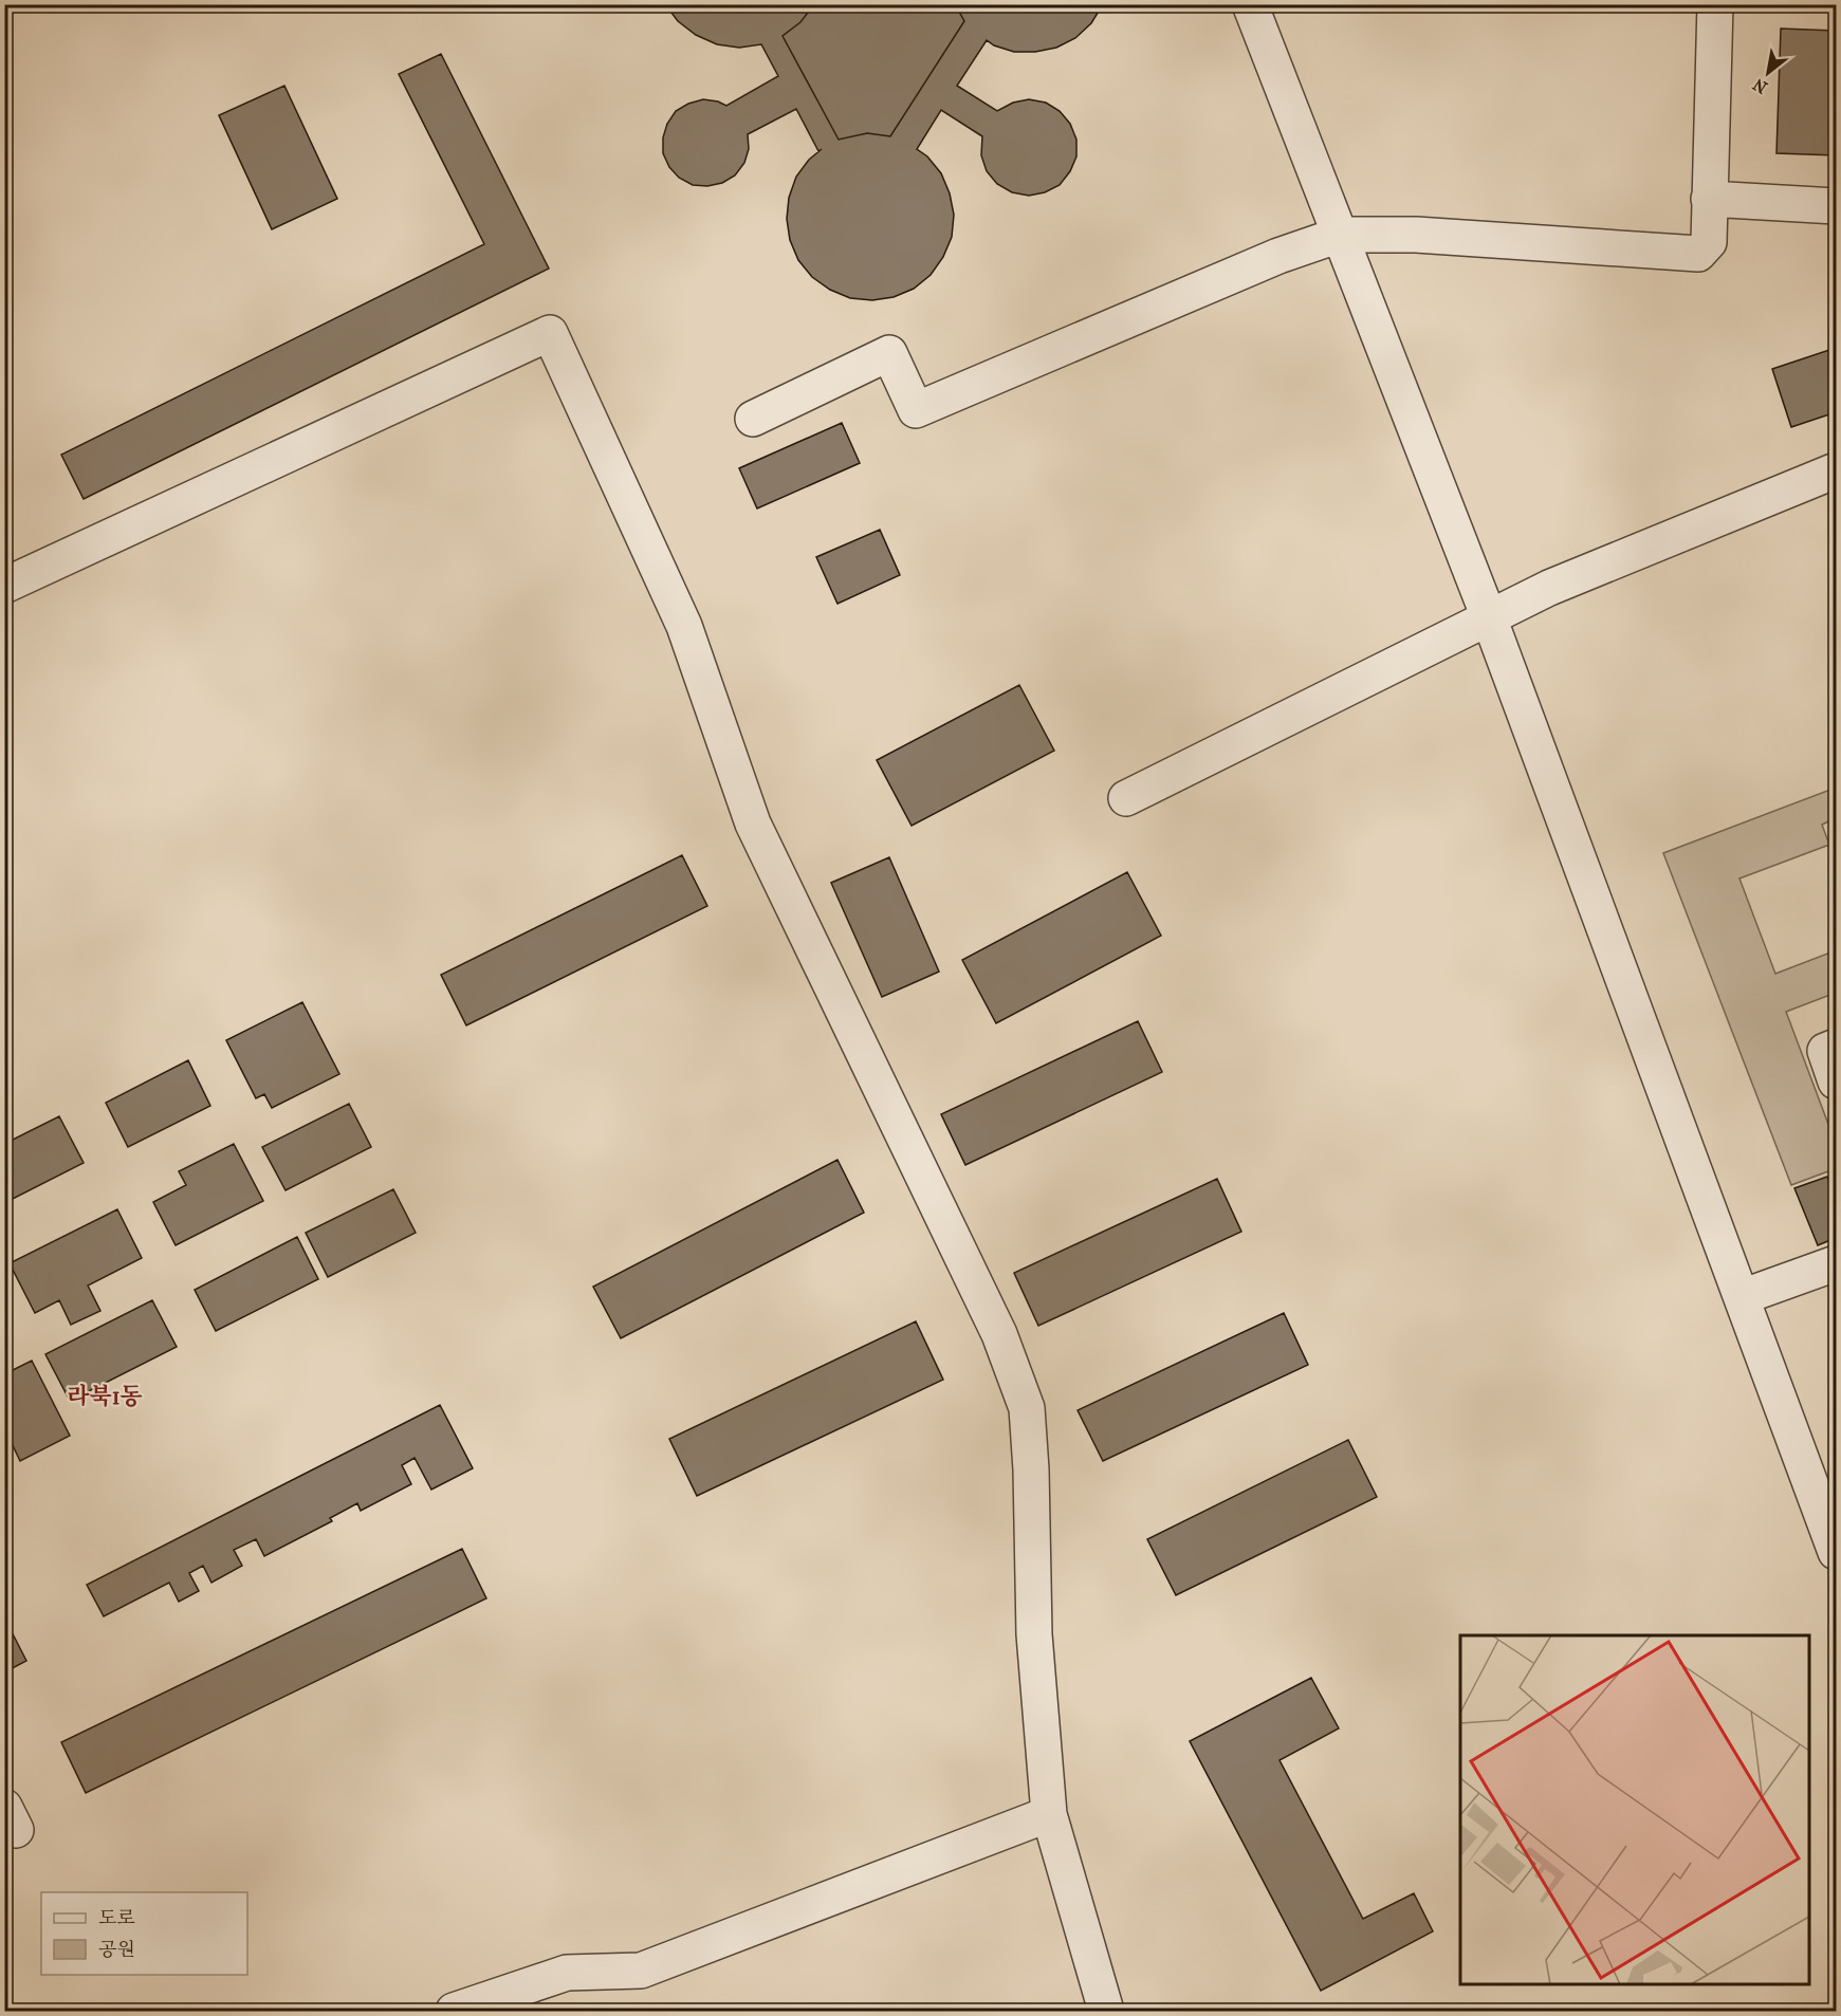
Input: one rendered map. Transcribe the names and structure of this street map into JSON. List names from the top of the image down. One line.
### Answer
{"districts":["라북1동"],"legend":["도로","공원"],"north":"bottom left"}
